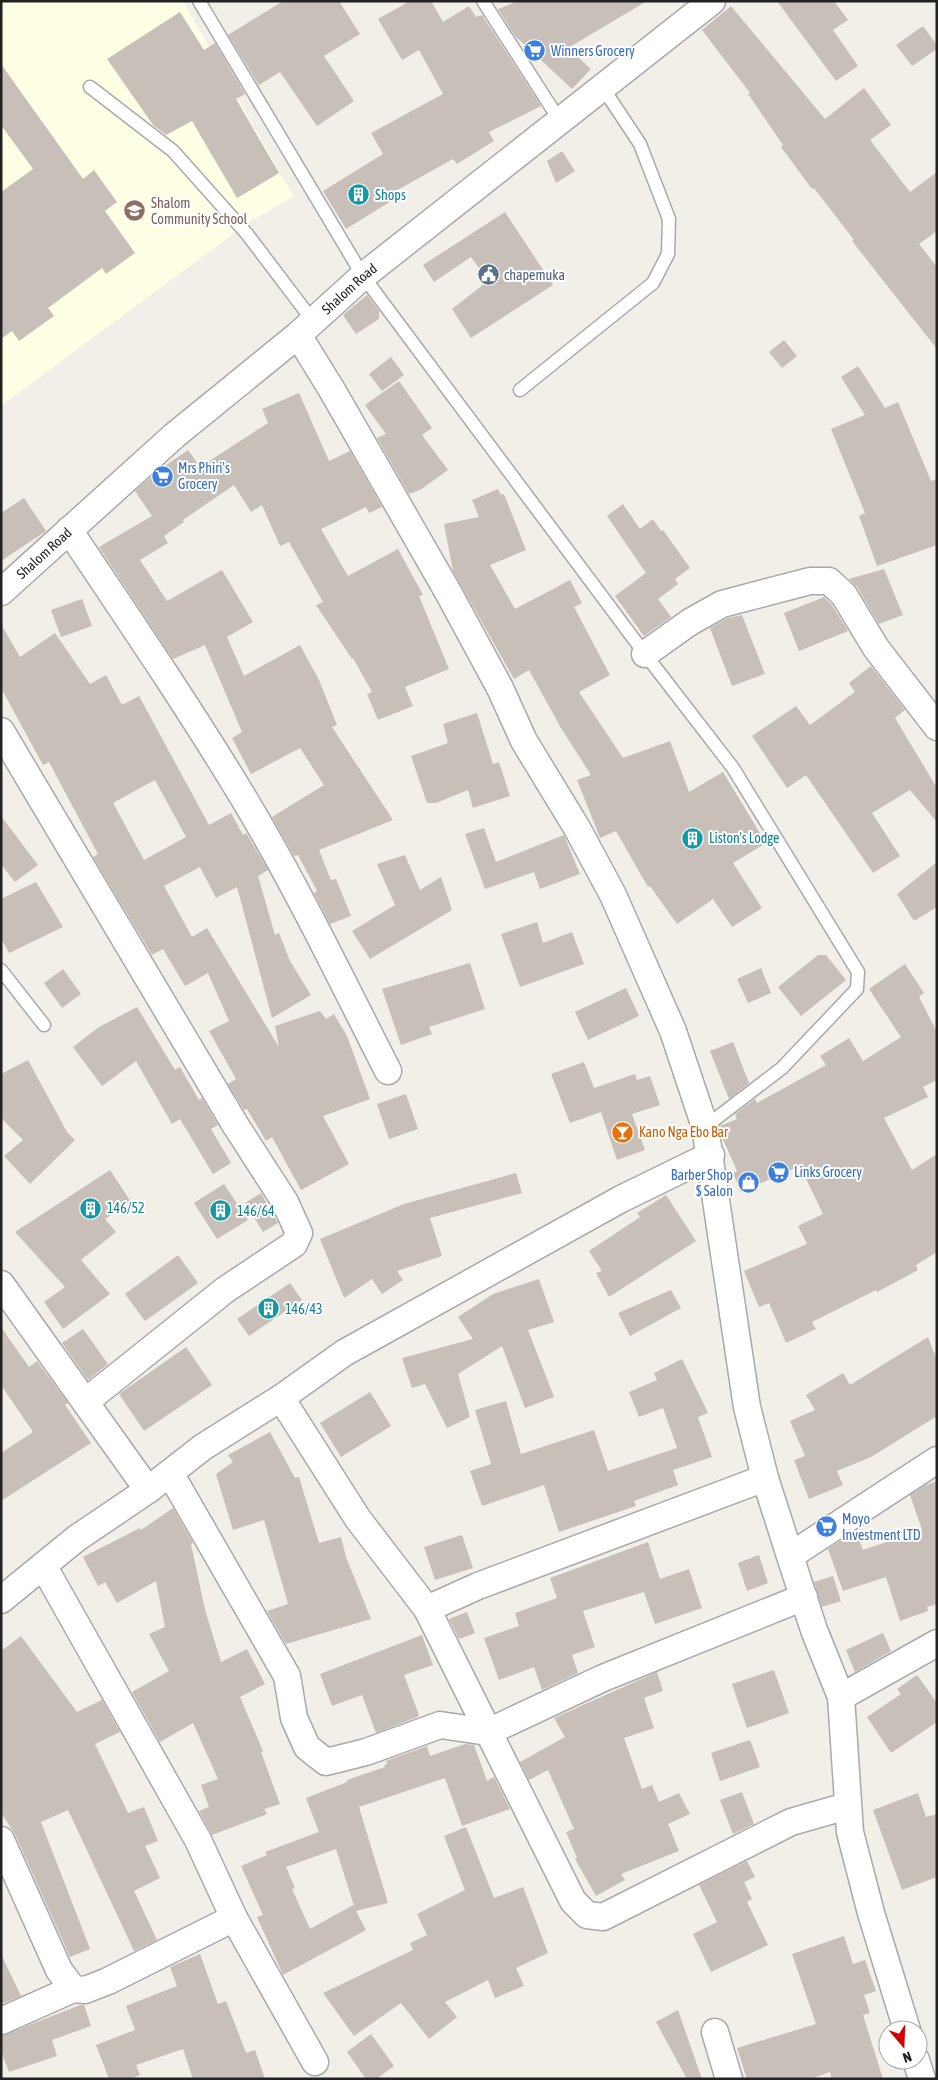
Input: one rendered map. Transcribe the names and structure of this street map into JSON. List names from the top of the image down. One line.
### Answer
{"streets":{"street":["Shalom Road"]},"places":{"supermarket":["Winners Grocery","Mrs Phiri's Grocery","Links Grocery","Moyo Investment LTD"],"building":["Shops","Liston's Lodge","146/52","146/64","146/43"],"school or university":["Shalom Community School"],"public building":["chapemuka"],"bar":["Kano Nga Ebo Bar"],"shop":["Barber Shop $ Salon"]},"north":"bottom"}
